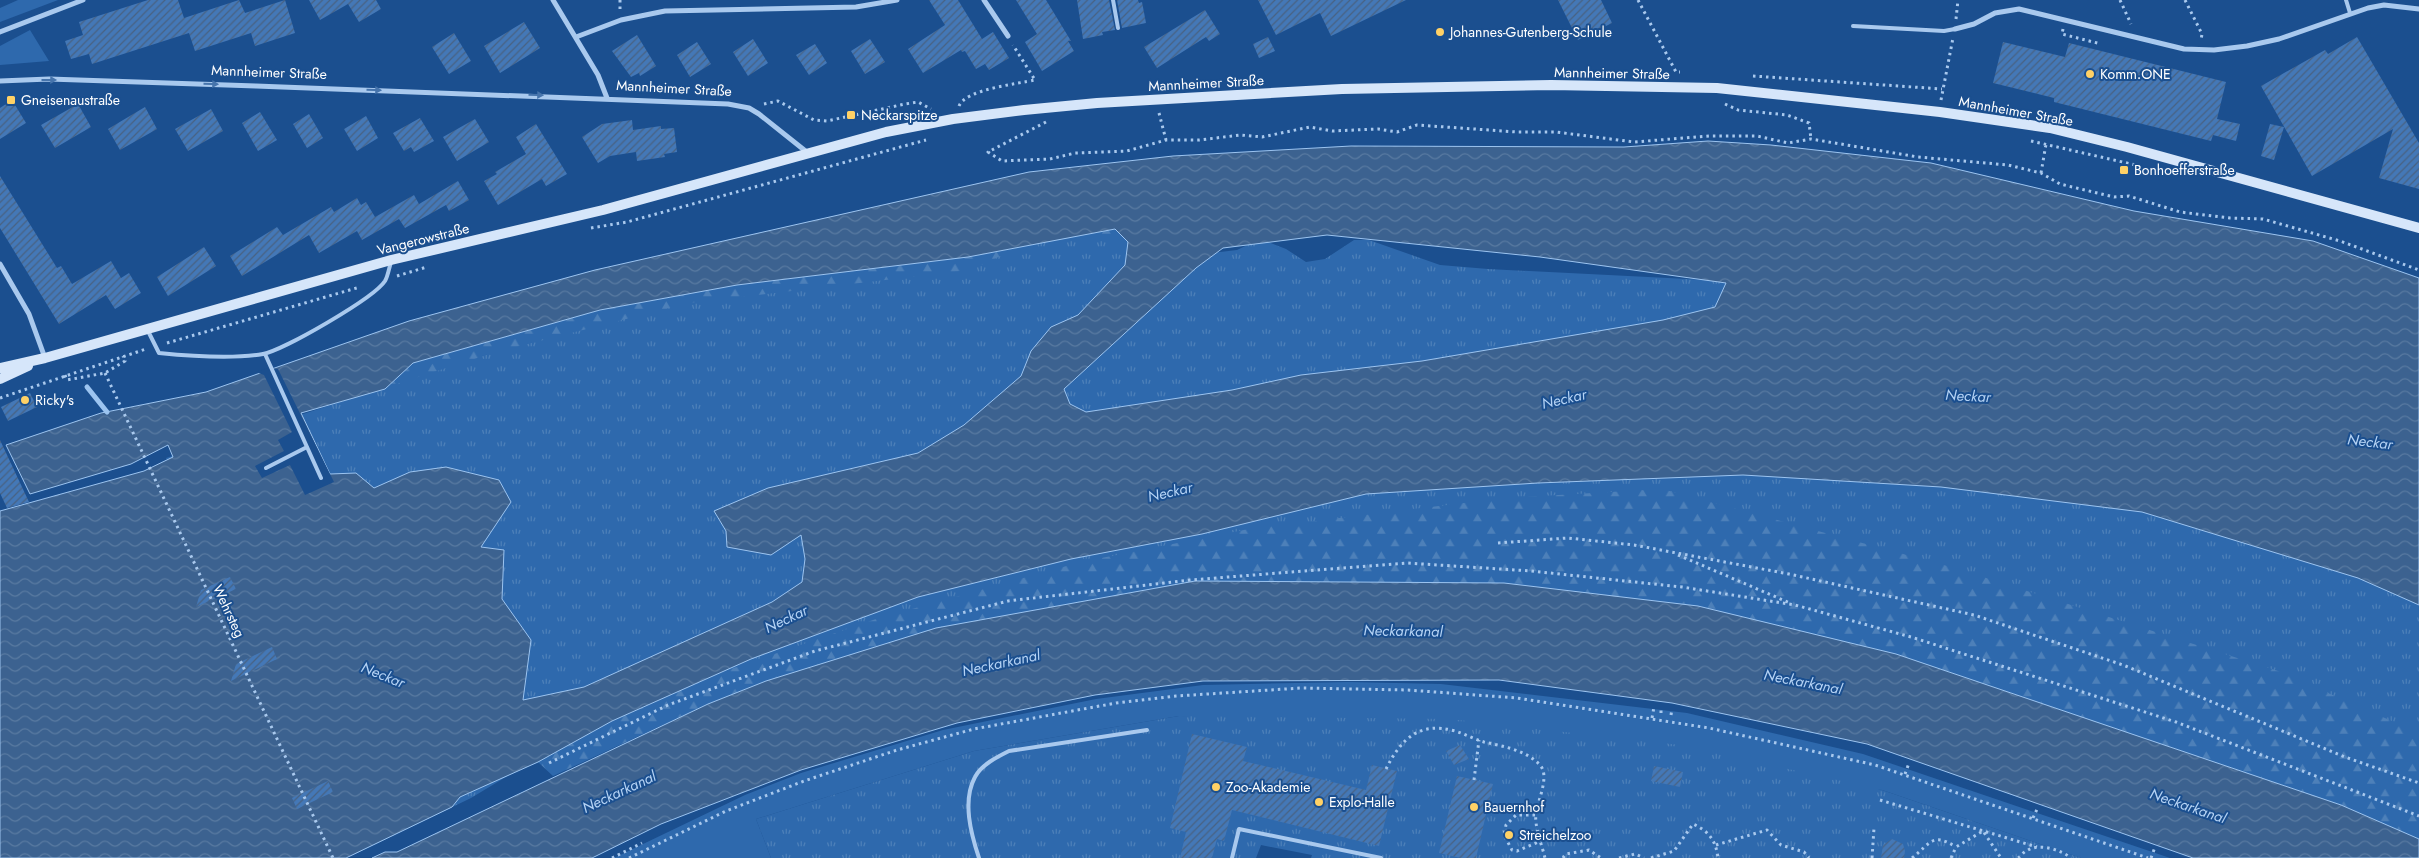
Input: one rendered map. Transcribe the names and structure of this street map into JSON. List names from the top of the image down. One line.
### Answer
{"streets":{"street":["Mannheimer Straße","Vangerowstraße"],"path":["Wehrsteg"]},"crossings":[["Mannheimer Straße","Vangerowstraße"]],"water":["Neckar","Neckarkanal"],"places":{"other":["Johannes-Gutenberg-Schule","Komm.ONE","Ricky's","Zoo-Akademie","Explo-Halle","Bauernhof","Streichelzoo"],"transit":["Gneisenaustraße","Neckarspitze","Bonhoefferstraße"]}}
